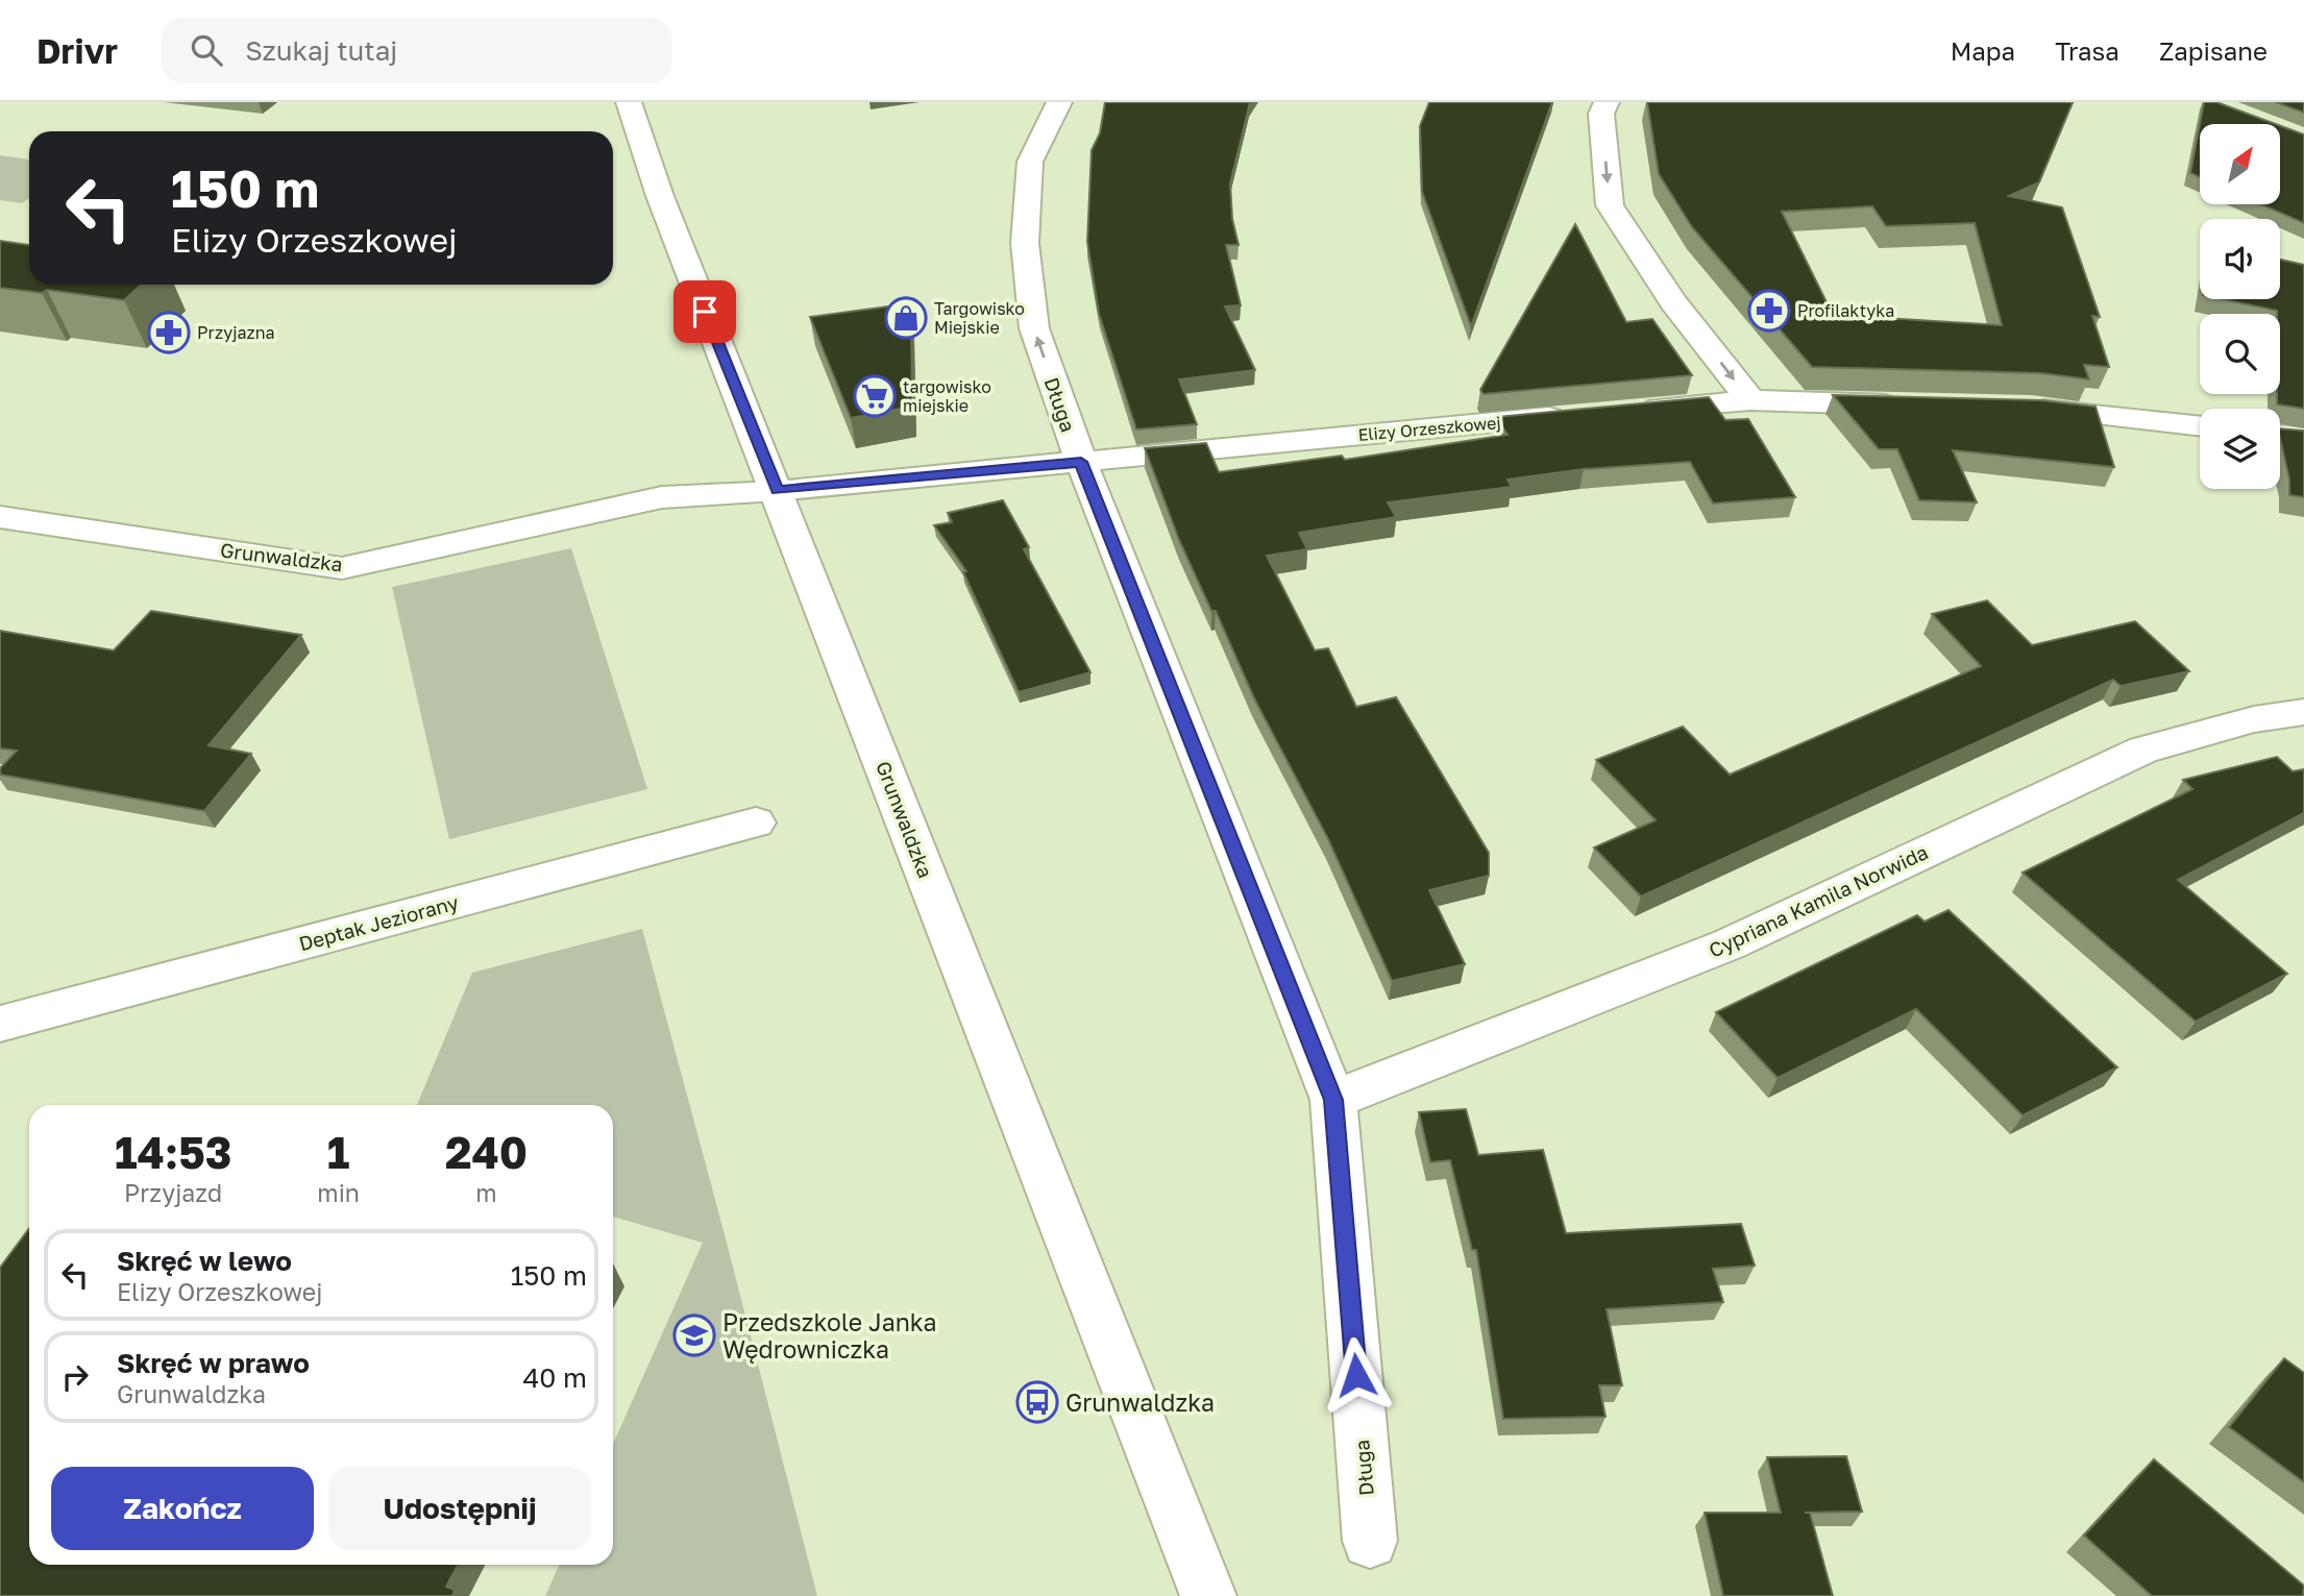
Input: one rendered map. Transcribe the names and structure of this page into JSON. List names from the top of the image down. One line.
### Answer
{"streets":{"street":["Długa","Elizy Orzeszkowej","Grunwaldzka","Cypriana Kamila Norwida","Deptak Jeziorany"]},"crossings":[["Długa","Elizy Orzeszkowej"],["Długa","Cypriana Kamila Norwida"],["Elizy Orzeszkowej","Grunwaldzka"]],"places":{"pharmacy":["Profilaktyka","Przyjazna"],"shop":["Targowisko Miejskie"],"supermarket":["targowisko miejskie"],"school or university":["Przedszkole Janka Wędrowniczka"],"bus stop":["Grunwaldzka"]},"north":"top right","page":{"header":"Drivr","search":"Szukaj tutaj","nav":["Mapa","Trasa","Zapisane"],"turn":["150 m","Elizy Orzeszkowej"],"eta":["14:53","Przyjazd","1","min","240","m"],"list":[{"name":"Skręć w lewo","note":"Elizy Orzeszkowej","value":"150 m"},{"name":"Skręć w prawo","note":"Grunwaldzka","value":"40 m"}],"buttons":["Zakończ","Udostępnij"]}}
